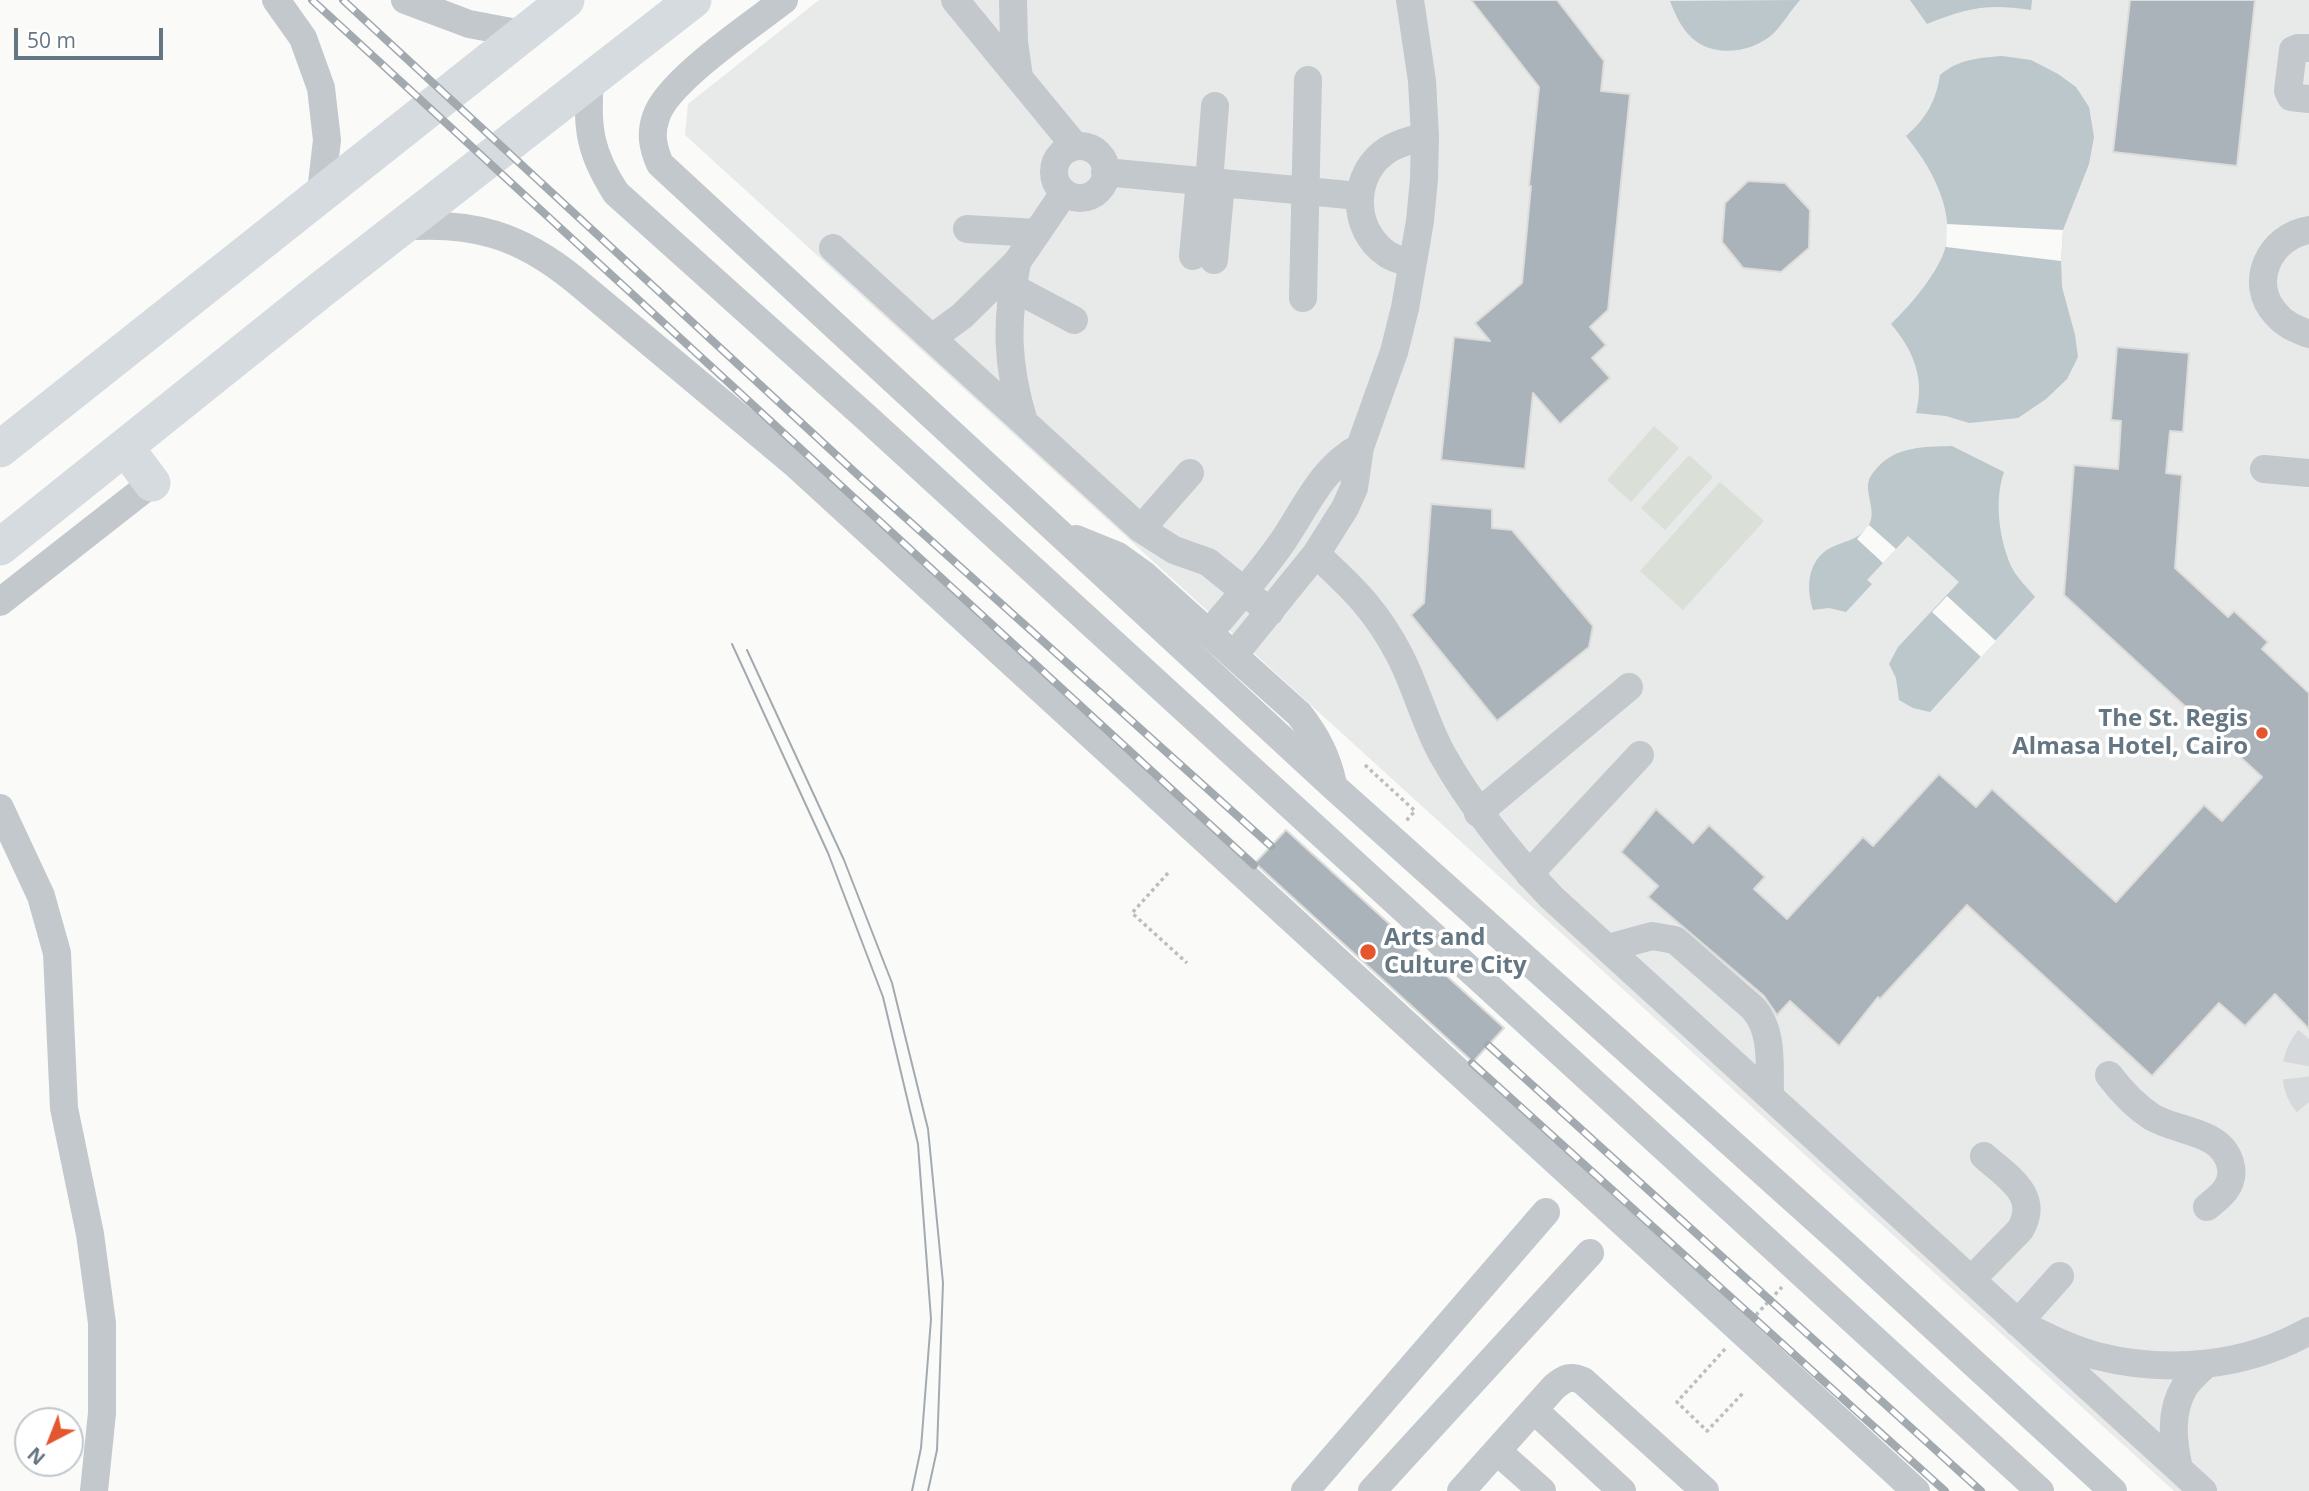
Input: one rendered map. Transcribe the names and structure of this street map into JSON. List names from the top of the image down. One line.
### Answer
{"places":["The St. Regis Almasa Hotel, Cairo","Arts and Culture City"],"scale_bar":"50 m","north":"bottom left"}
